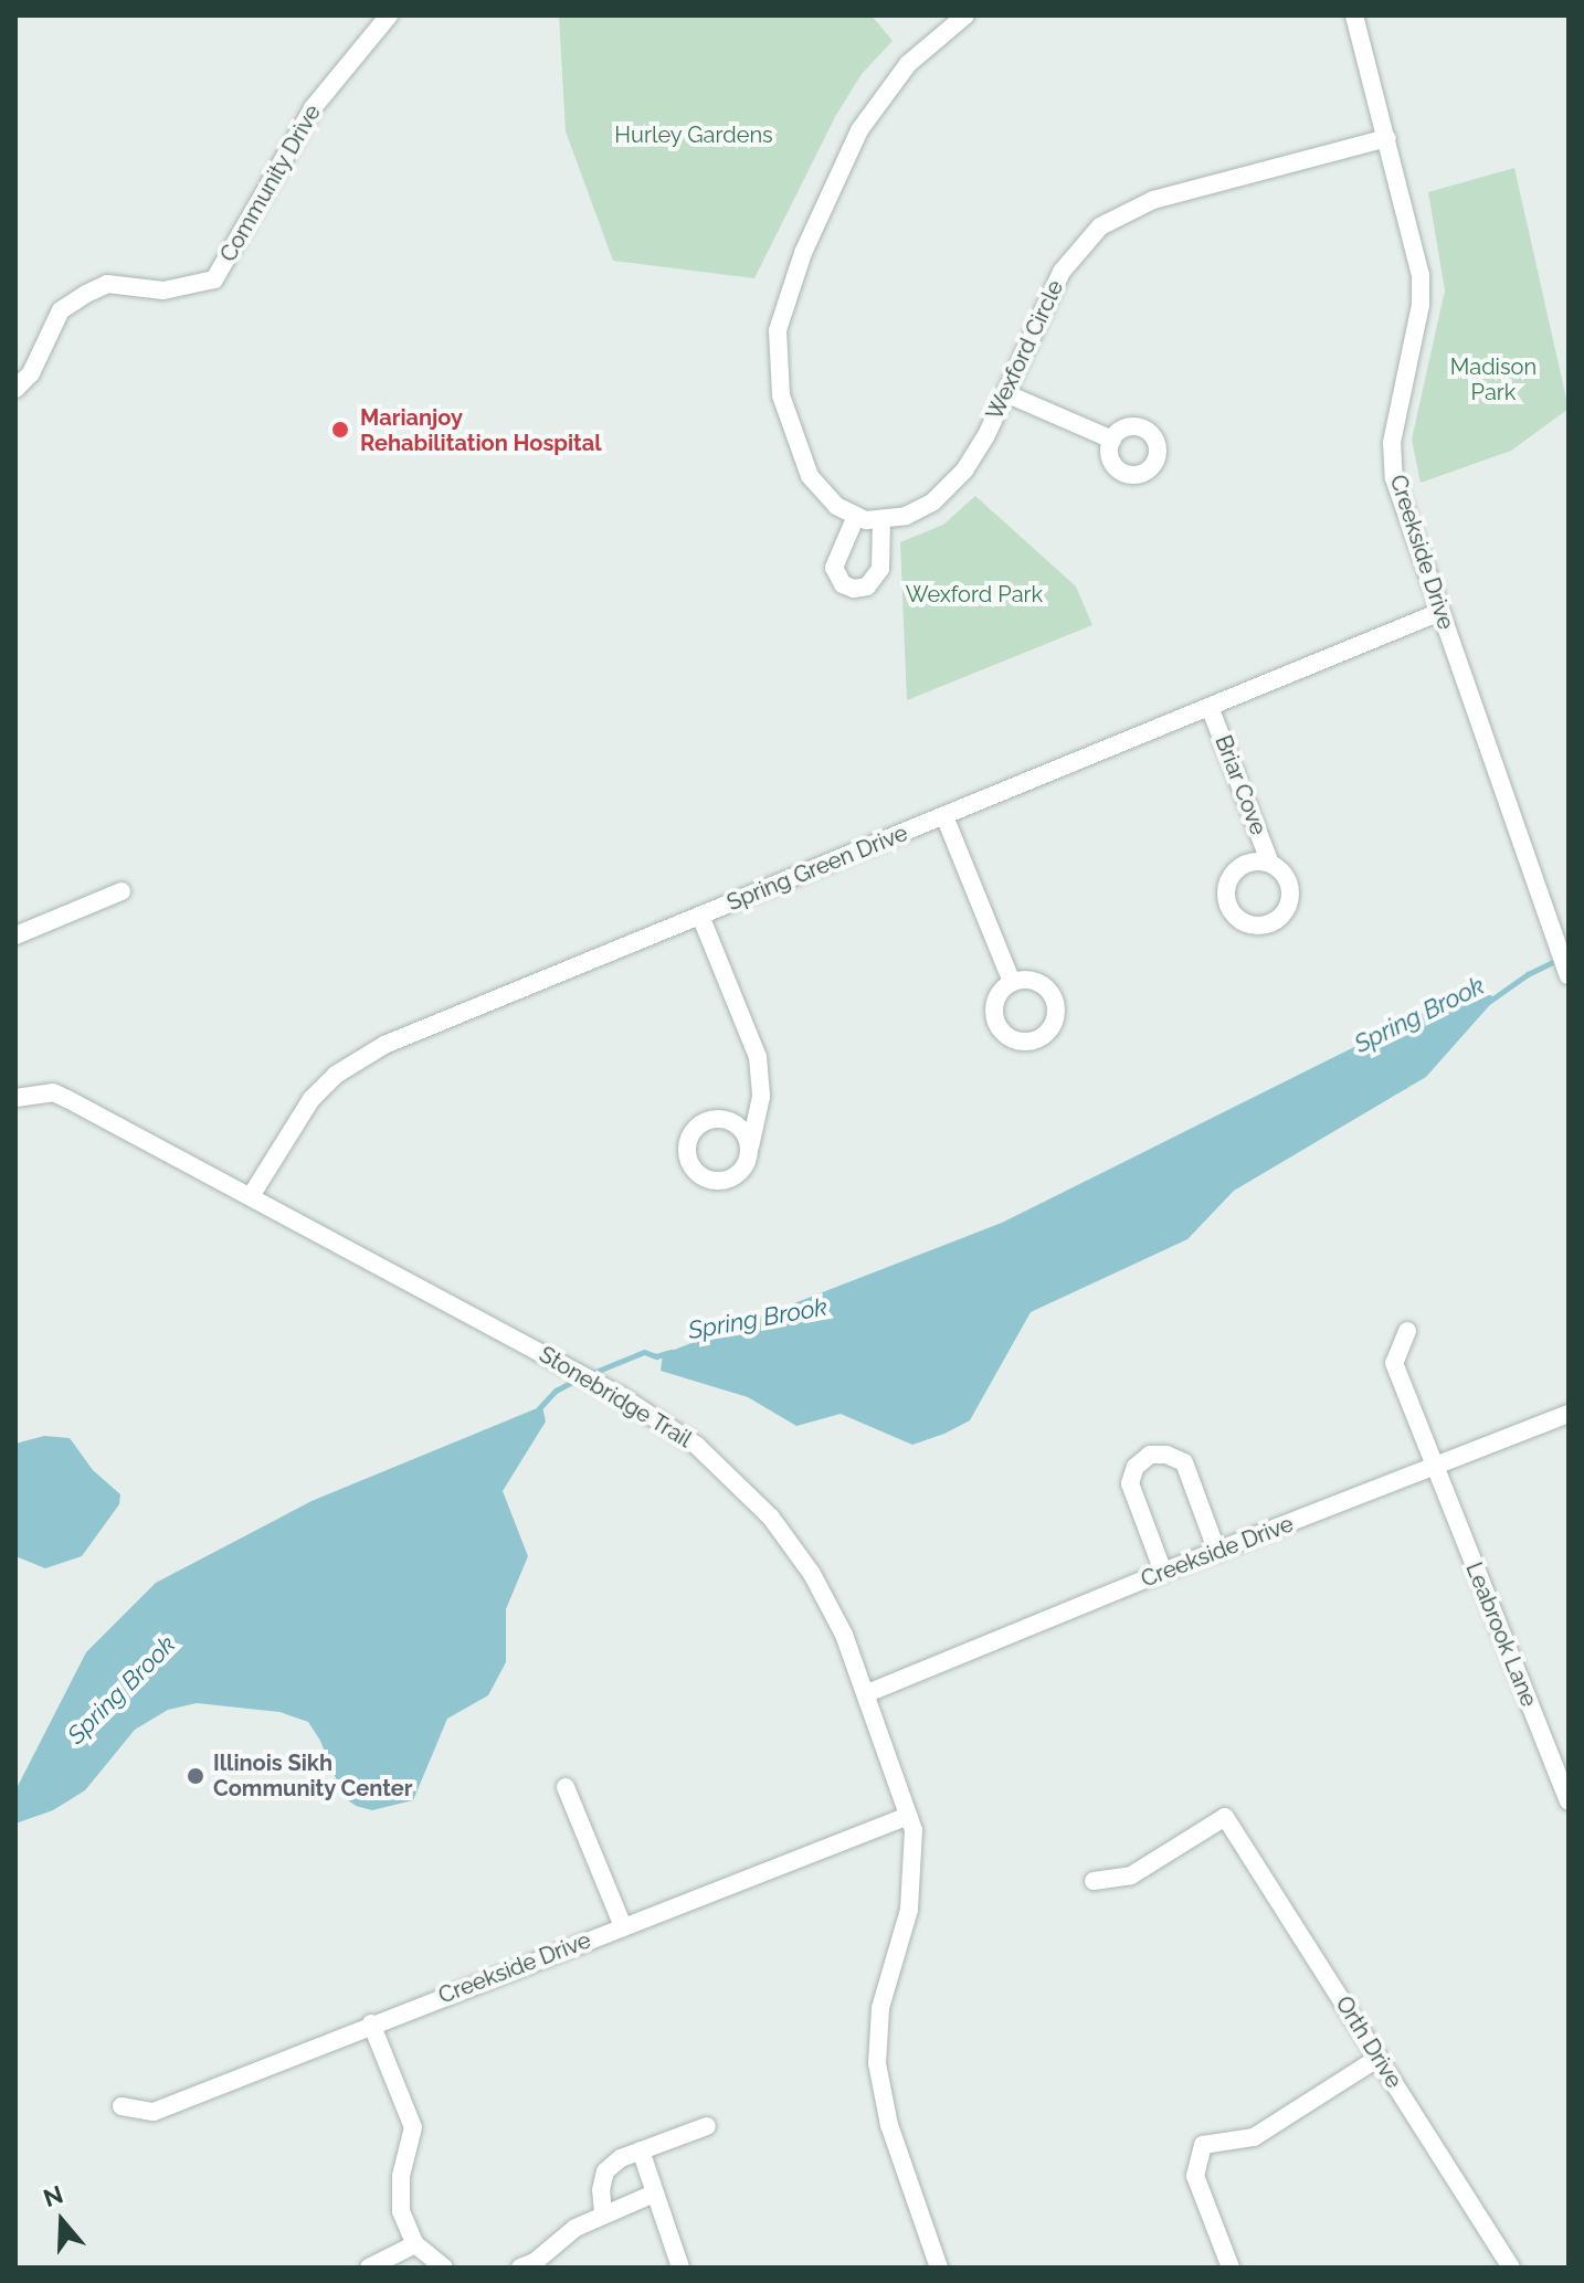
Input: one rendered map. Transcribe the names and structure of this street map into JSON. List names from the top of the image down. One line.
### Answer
{"streets":{"street":["Community Drive","Wexford Circle","Creekside Drive","Briar Cove","Spring Green Drive","Stonebridge Trail","Leabrook Lane","Orth Drive"]},"crossings":[["Wexford Circle","Creekside Drive"],["Creekside Drive","Spring Green Drive"],["Creekside Drive","Stonebridge Trail"],["Creekside Drive","Leabrook Lane"],["Briar Cove","Spring Green Drive"],["Spring Green Drive","Stonebridge Trail"]],"water":["Spring Brook"],"parks":["Hurley Gardens","Madison Park","Wexford Park"],"places":["Marianjoy Rehabilitation Hospital","Illinois Sikh Community Center"],"north":"top"}
